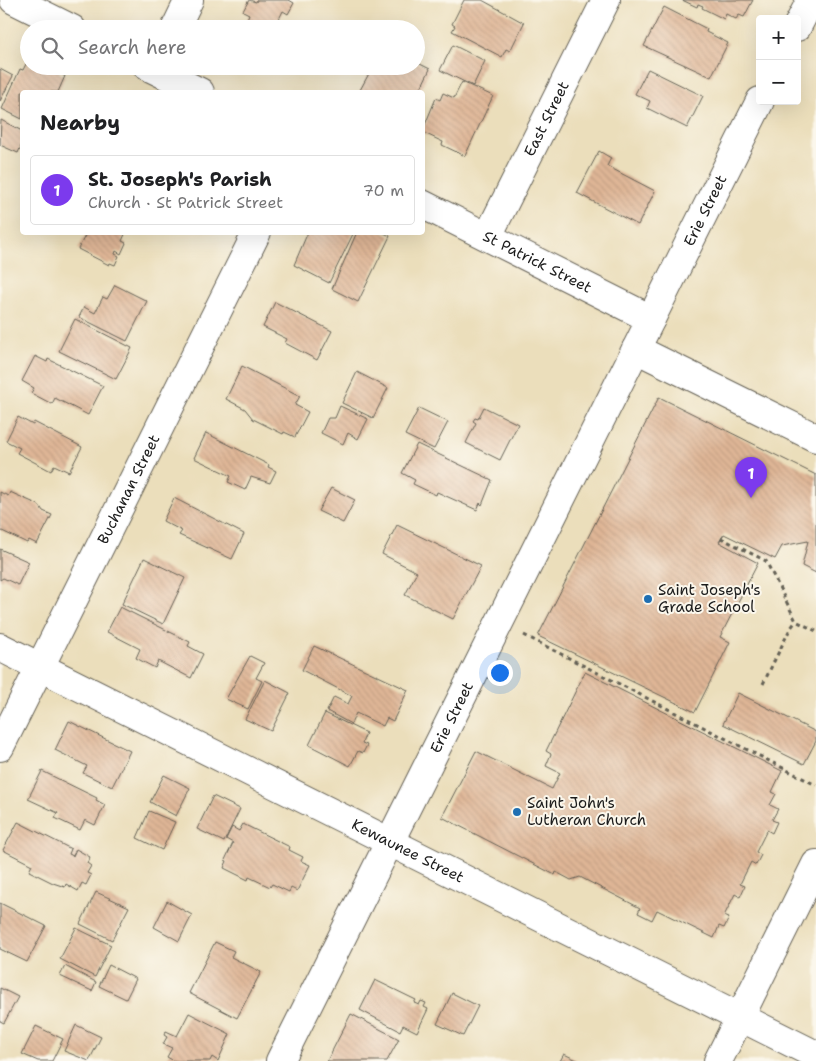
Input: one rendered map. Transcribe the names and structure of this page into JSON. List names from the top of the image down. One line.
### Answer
{"streets":{"street":["East Street","Erie Street","St Patrick Street","Buchanan Street","Kewaunee Street"]},"crossings":[["East Street","St Patrick Street"],["Erie Street","St Patrick Street"],["Erie Street","Kewaunee Street"],["Buchanan Street","Kewaunee Street"]],"places":["Saint Joseph's Grade School","Saint John's Lutheran Church"],"page":{"map_buttons":["+","−"],"search":"Search here","heading":"Nearby","list":[{"mark":"1","name":"St. Joseph's Parish","note":"Church · St Patrick Street","value":"70 m"}],"pins":"1"}}
